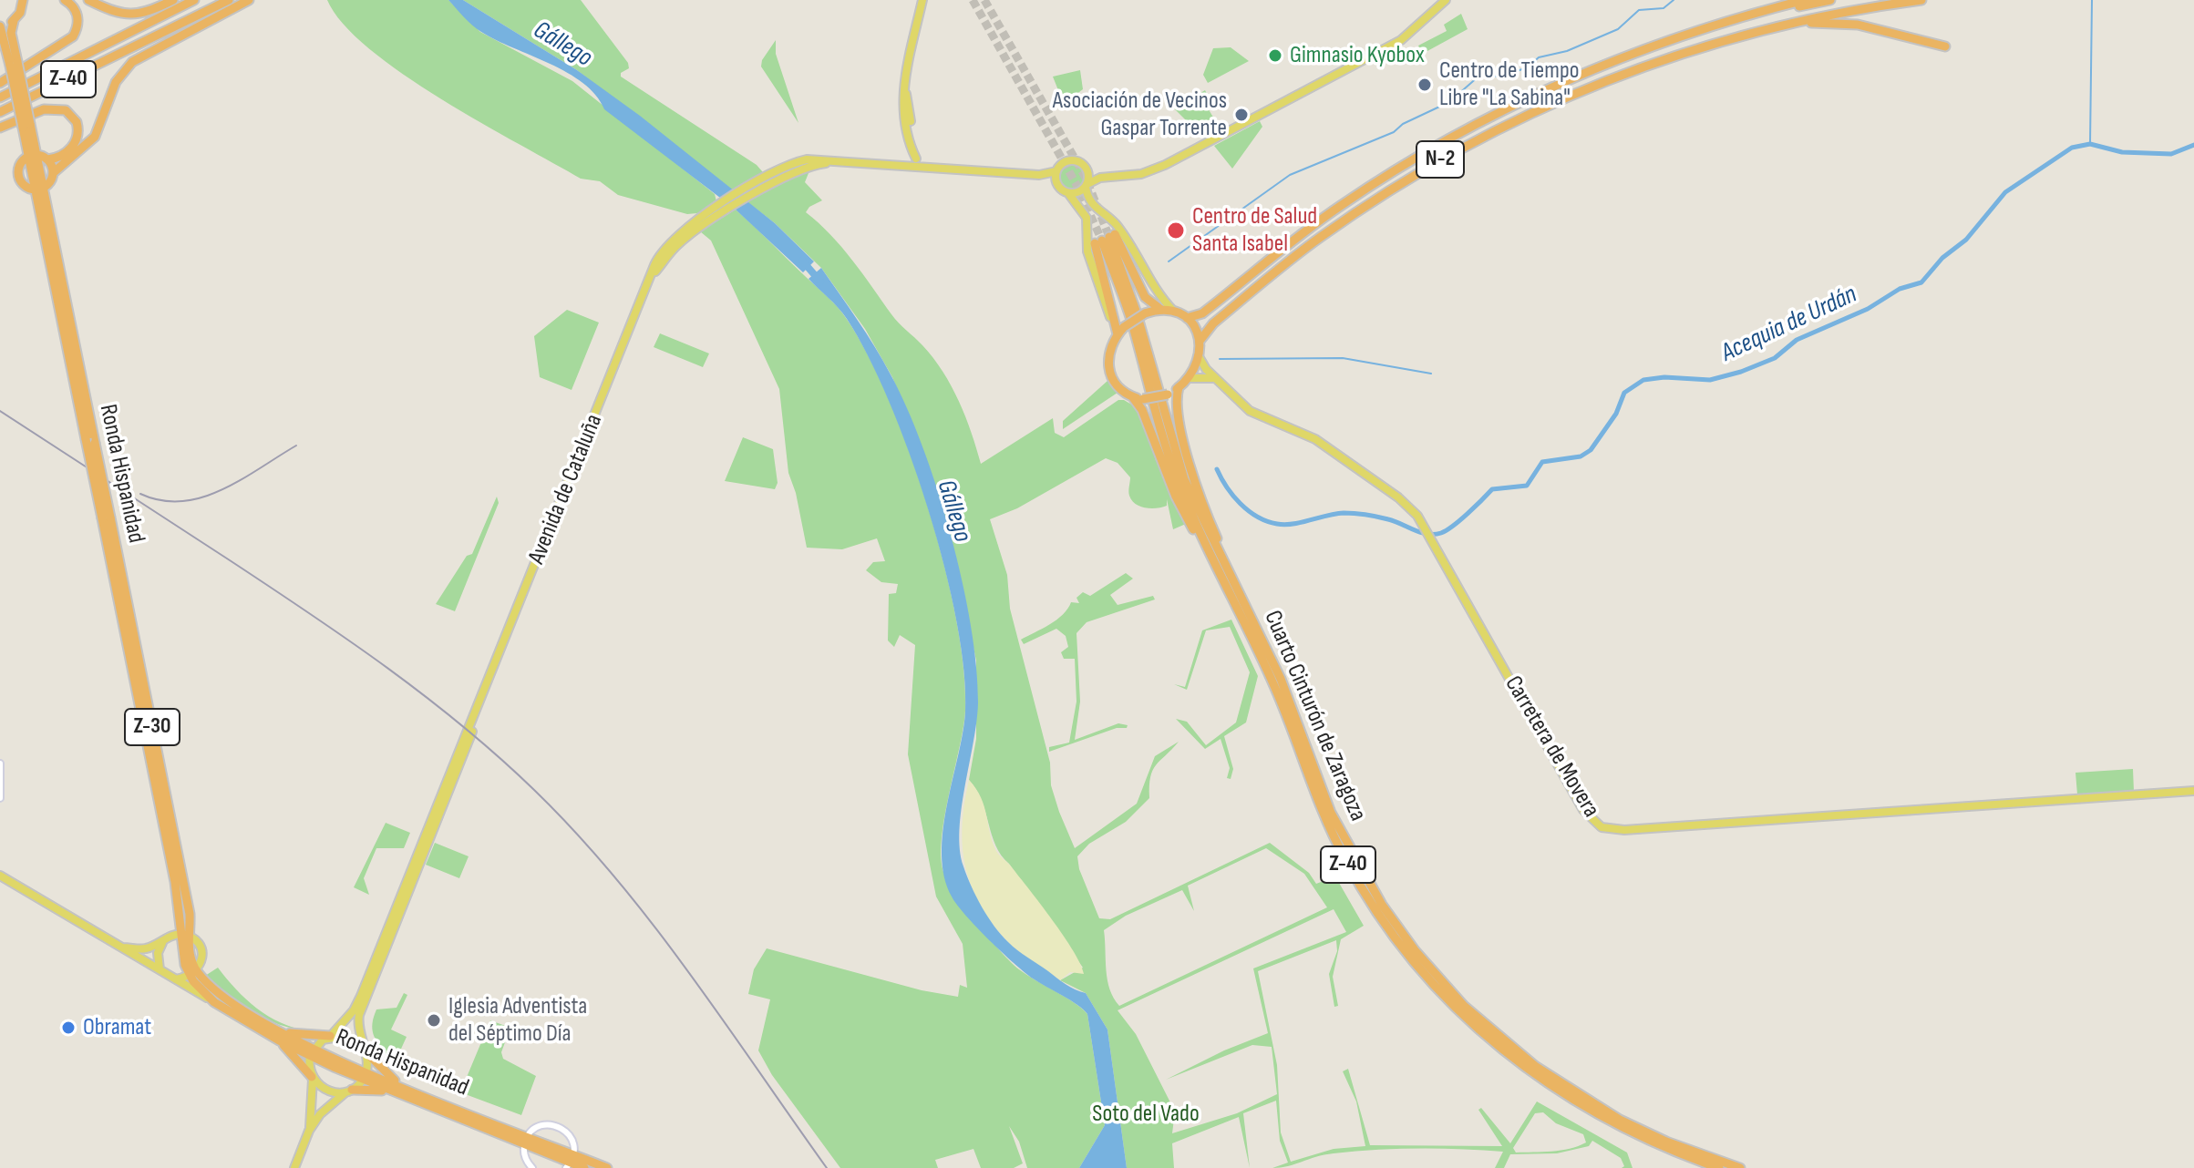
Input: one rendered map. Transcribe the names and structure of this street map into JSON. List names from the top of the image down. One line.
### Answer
{"streets":{"highway":["Z-40","N-2","Ronda Hispanidad","Cuarto Cinturón de Zaragoza","Z-30"],"main road":["Avenida de Cataluña","Carretera de Movera"]},"crossings":[["Z-40","Cuarto Cinturón de Zaragoza"],["N-2","Carretera de Movera"],["Ronda Hispanidad","Avenida de Cataluña"]],"water":["Gállego","Acequia de Urdán"],"parks":["Soto del Vado"],"places":["Gimnasio Kyobox","Centro de Tiempo Libre \"La Sabina\"","Asociación de Vecinos Gaspar Torrente","Centro de Salud Santa Isabel","Iglesia Adventista del Séptimo Día","Obramat"]}
